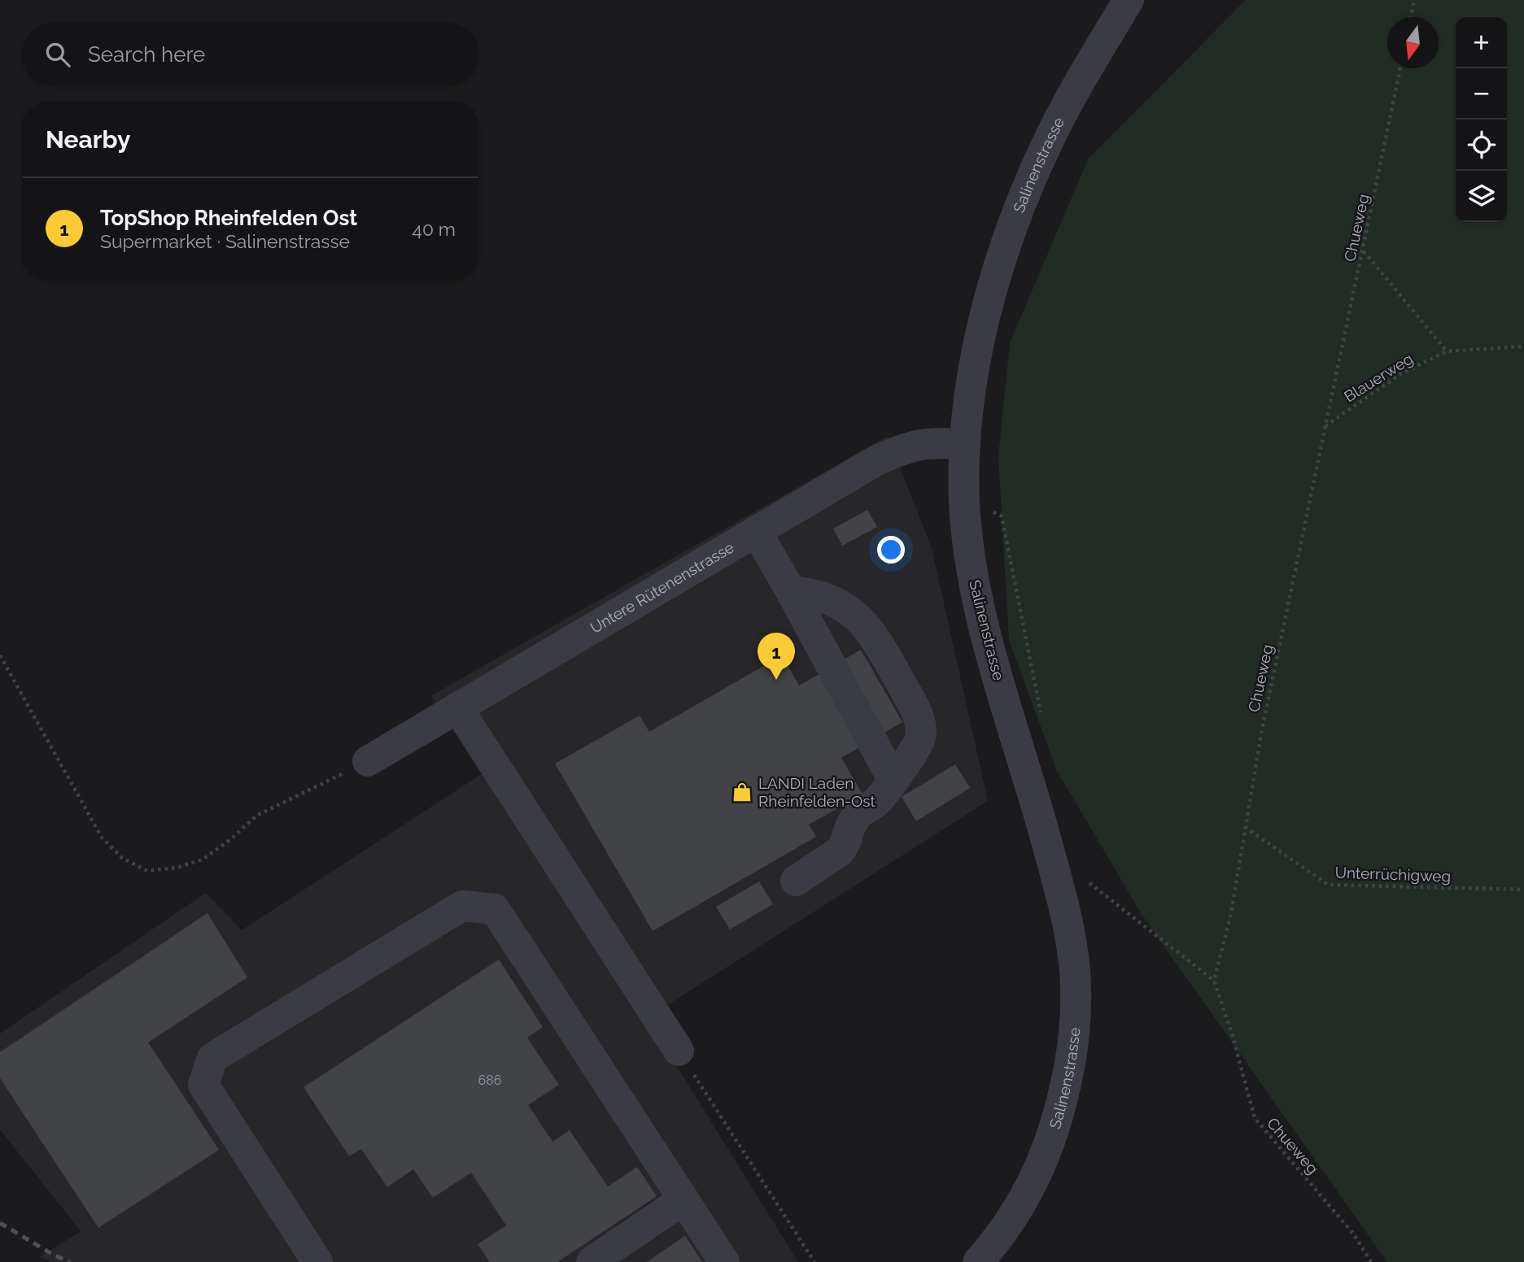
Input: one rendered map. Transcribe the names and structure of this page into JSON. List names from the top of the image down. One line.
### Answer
{"streets":{"street":["Salinenstrasse","Untere Rütenenstrasse"],"path":["Chueweg","Blauerweg","Unterrüchigweg"]},"crossings":[["Salinenstrasse","Untere Rütenenstrasse"],["Chueweg","Blauerweg"],["Chueweg","Unterrüchigweg"]],"places":{"shop":["LANDI Laden Rheinfelden-Ost"]},"house_numbers":["686"],"north":"bottom","page":{"map_buttons":["+","−"],"search":"Search here","heading":"Nearby","list":[{"mark":"1","name":"TopShop Rheinfelden Ost","note":"Supermarket · Salinenstrasse","value":"40 m"}],"pins":"1"}}
